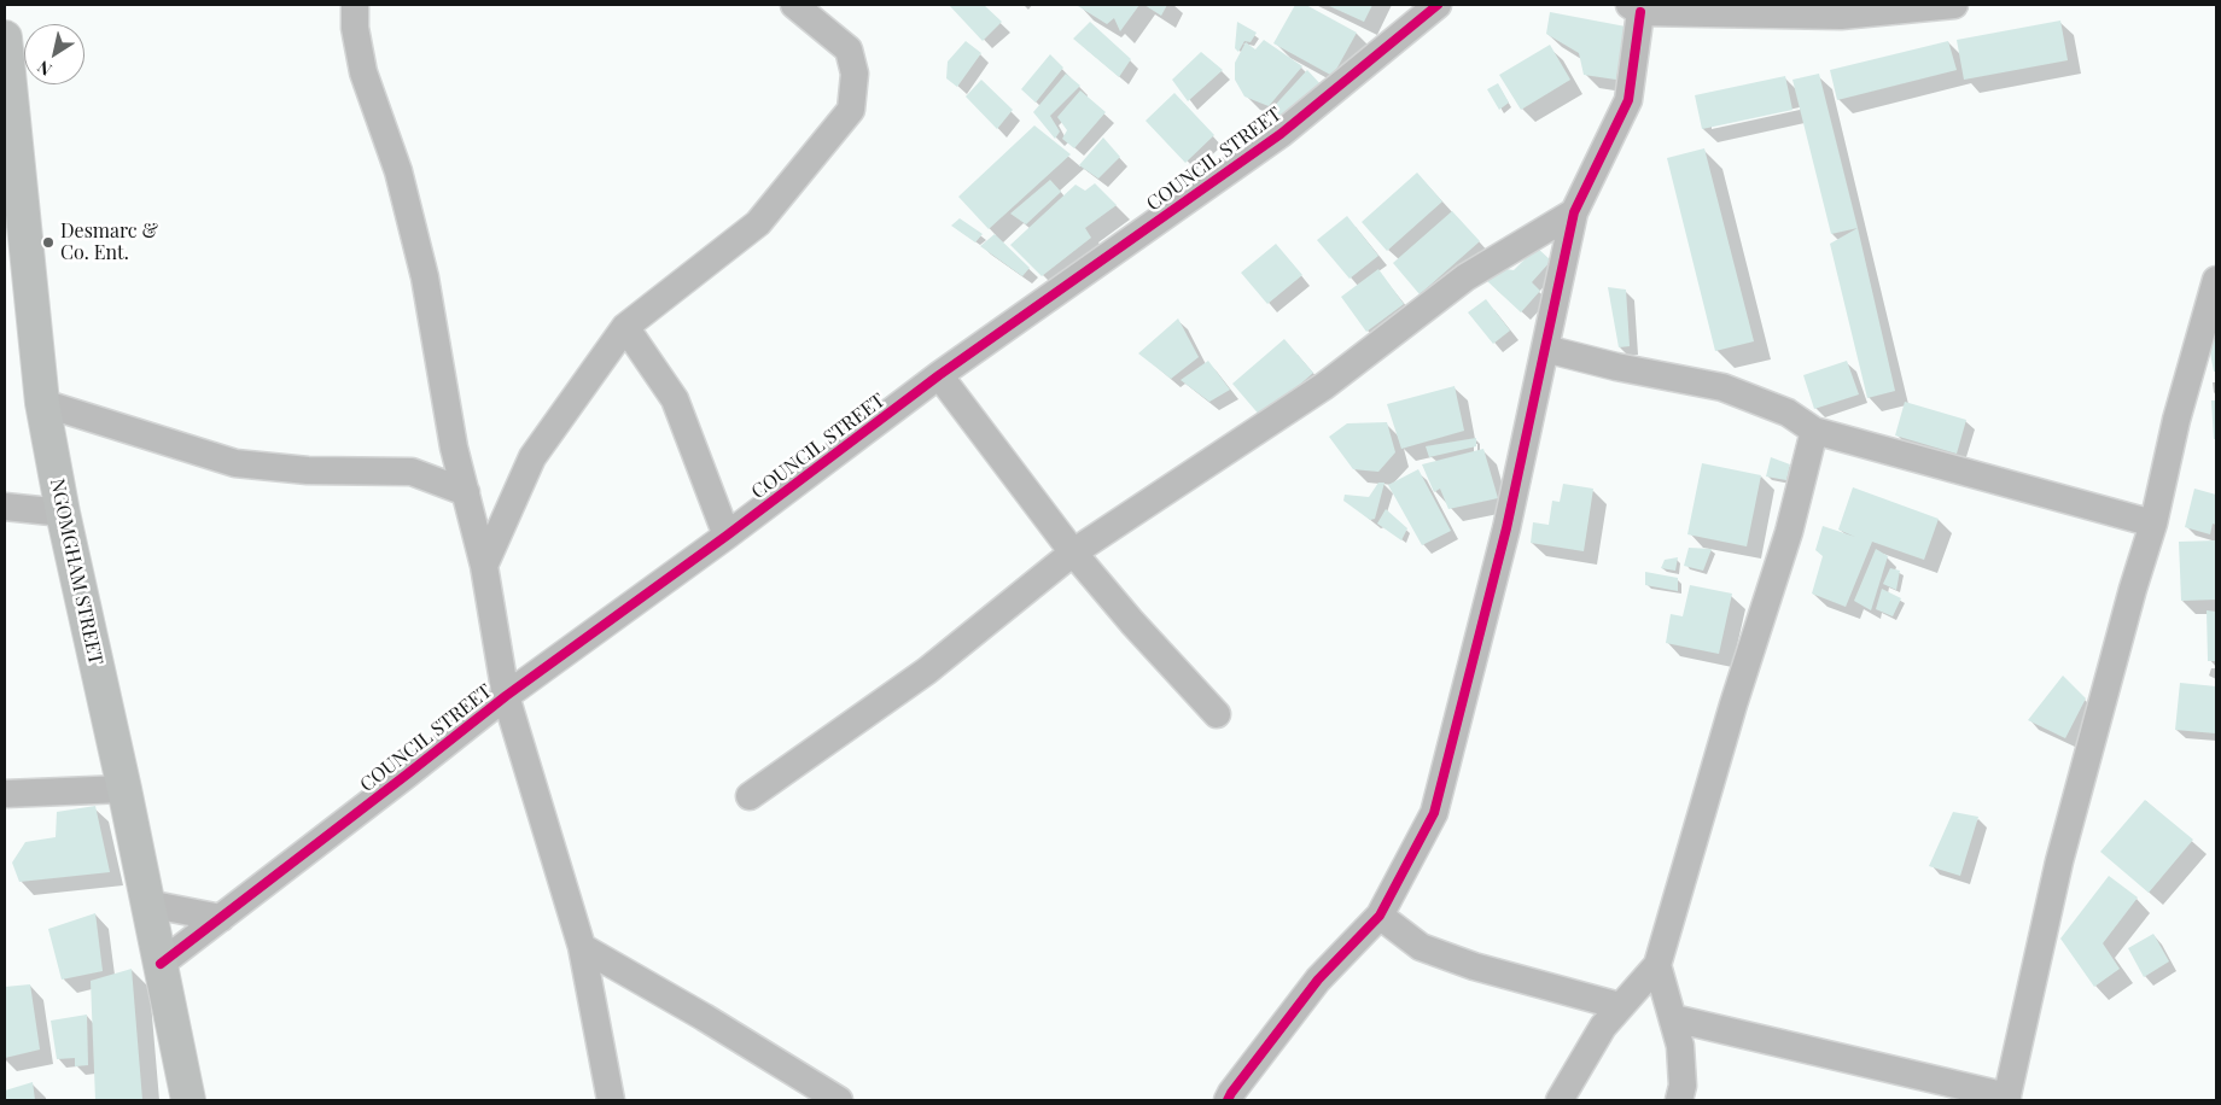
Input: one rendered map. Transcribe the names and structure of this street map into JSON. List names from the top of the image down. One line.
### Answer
{"streets":{"main road":["NGOMGHAM STREET"],"street":["COUNCIL STREET"]},"crossings":[["COUNCIL STREET","NGOMGHAM STREET"]],"places":["Desmarc & Co. Ent."],"north":"bottom left"}
